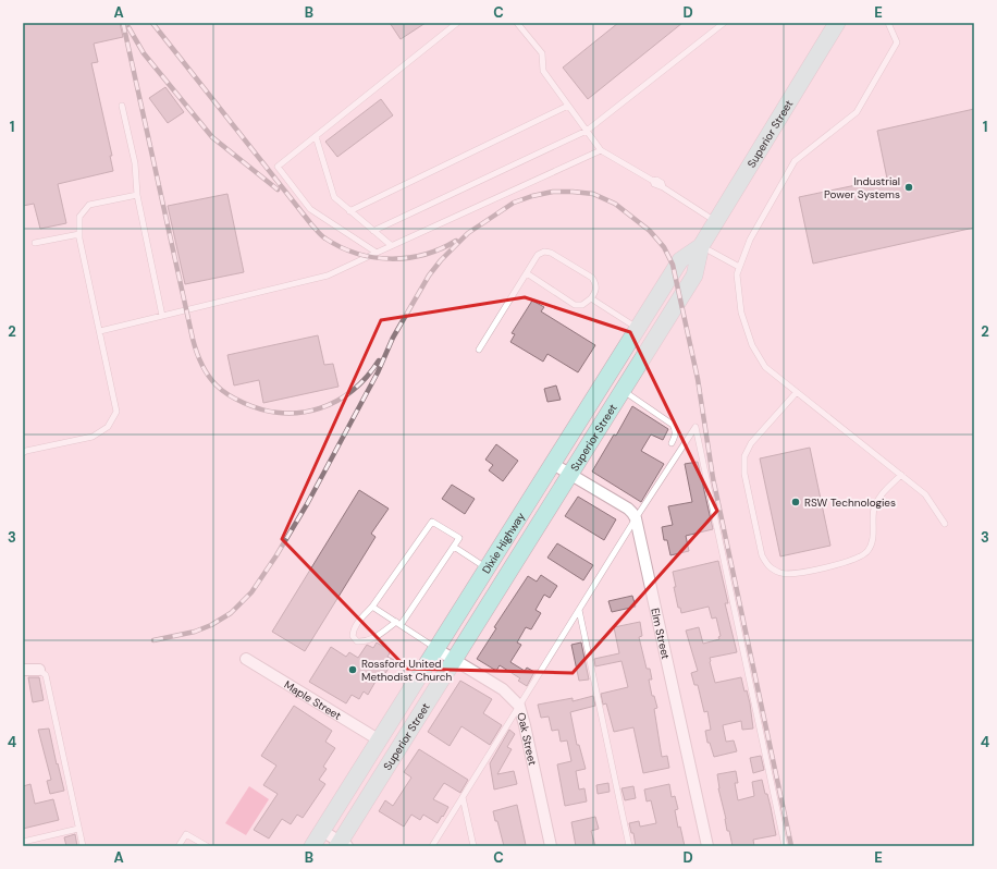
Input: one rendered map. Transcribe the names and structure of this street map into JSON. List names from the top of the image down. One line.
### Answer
{"streets":{"main road":["Superior Street","Dixie Highway"],"street":["Elm Street","Maple Street","Oak Street"]},"crossings":[["Superior Street","Dixie Highway"],["Superior Street","Oak Street"],["Dixie Highway","Maple Street"],["Dixie Highway","Oak Street"]],"places":["Industrial Power Systems","RSW Technologies","Rossford United Methodist Church"],"grid":{"columns":["A","B","C","D","E"],"rows":["1","2","3","4"]}}
